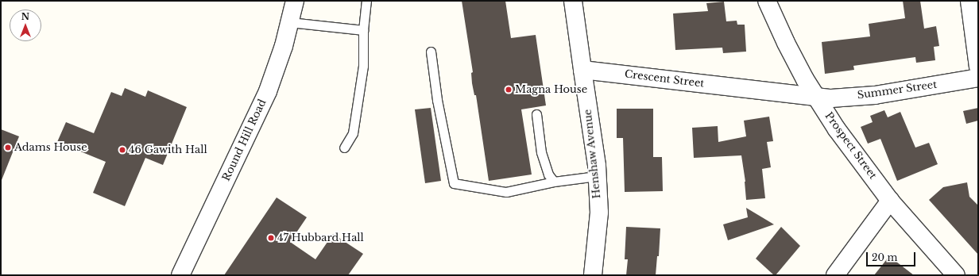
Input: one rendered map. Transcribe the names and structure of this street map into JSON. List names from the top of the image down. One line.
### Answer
{"streets":{"street":["Crescent Street","Summer Street","Round Hill Road","Prospect Street","Henshaw Avenue"]},"crossings":[["Crescent Street","Summer Street"],["Crescent Street","Prospect Street"],["Crescent Street","Henshaw Avenue"],["Summer Street","Prospect Street"]],"places":["Magna House","Adams House","46 Gawith Hall","47 Hubbard Hall"],"scale_bar":"20 m","north":"top"}
